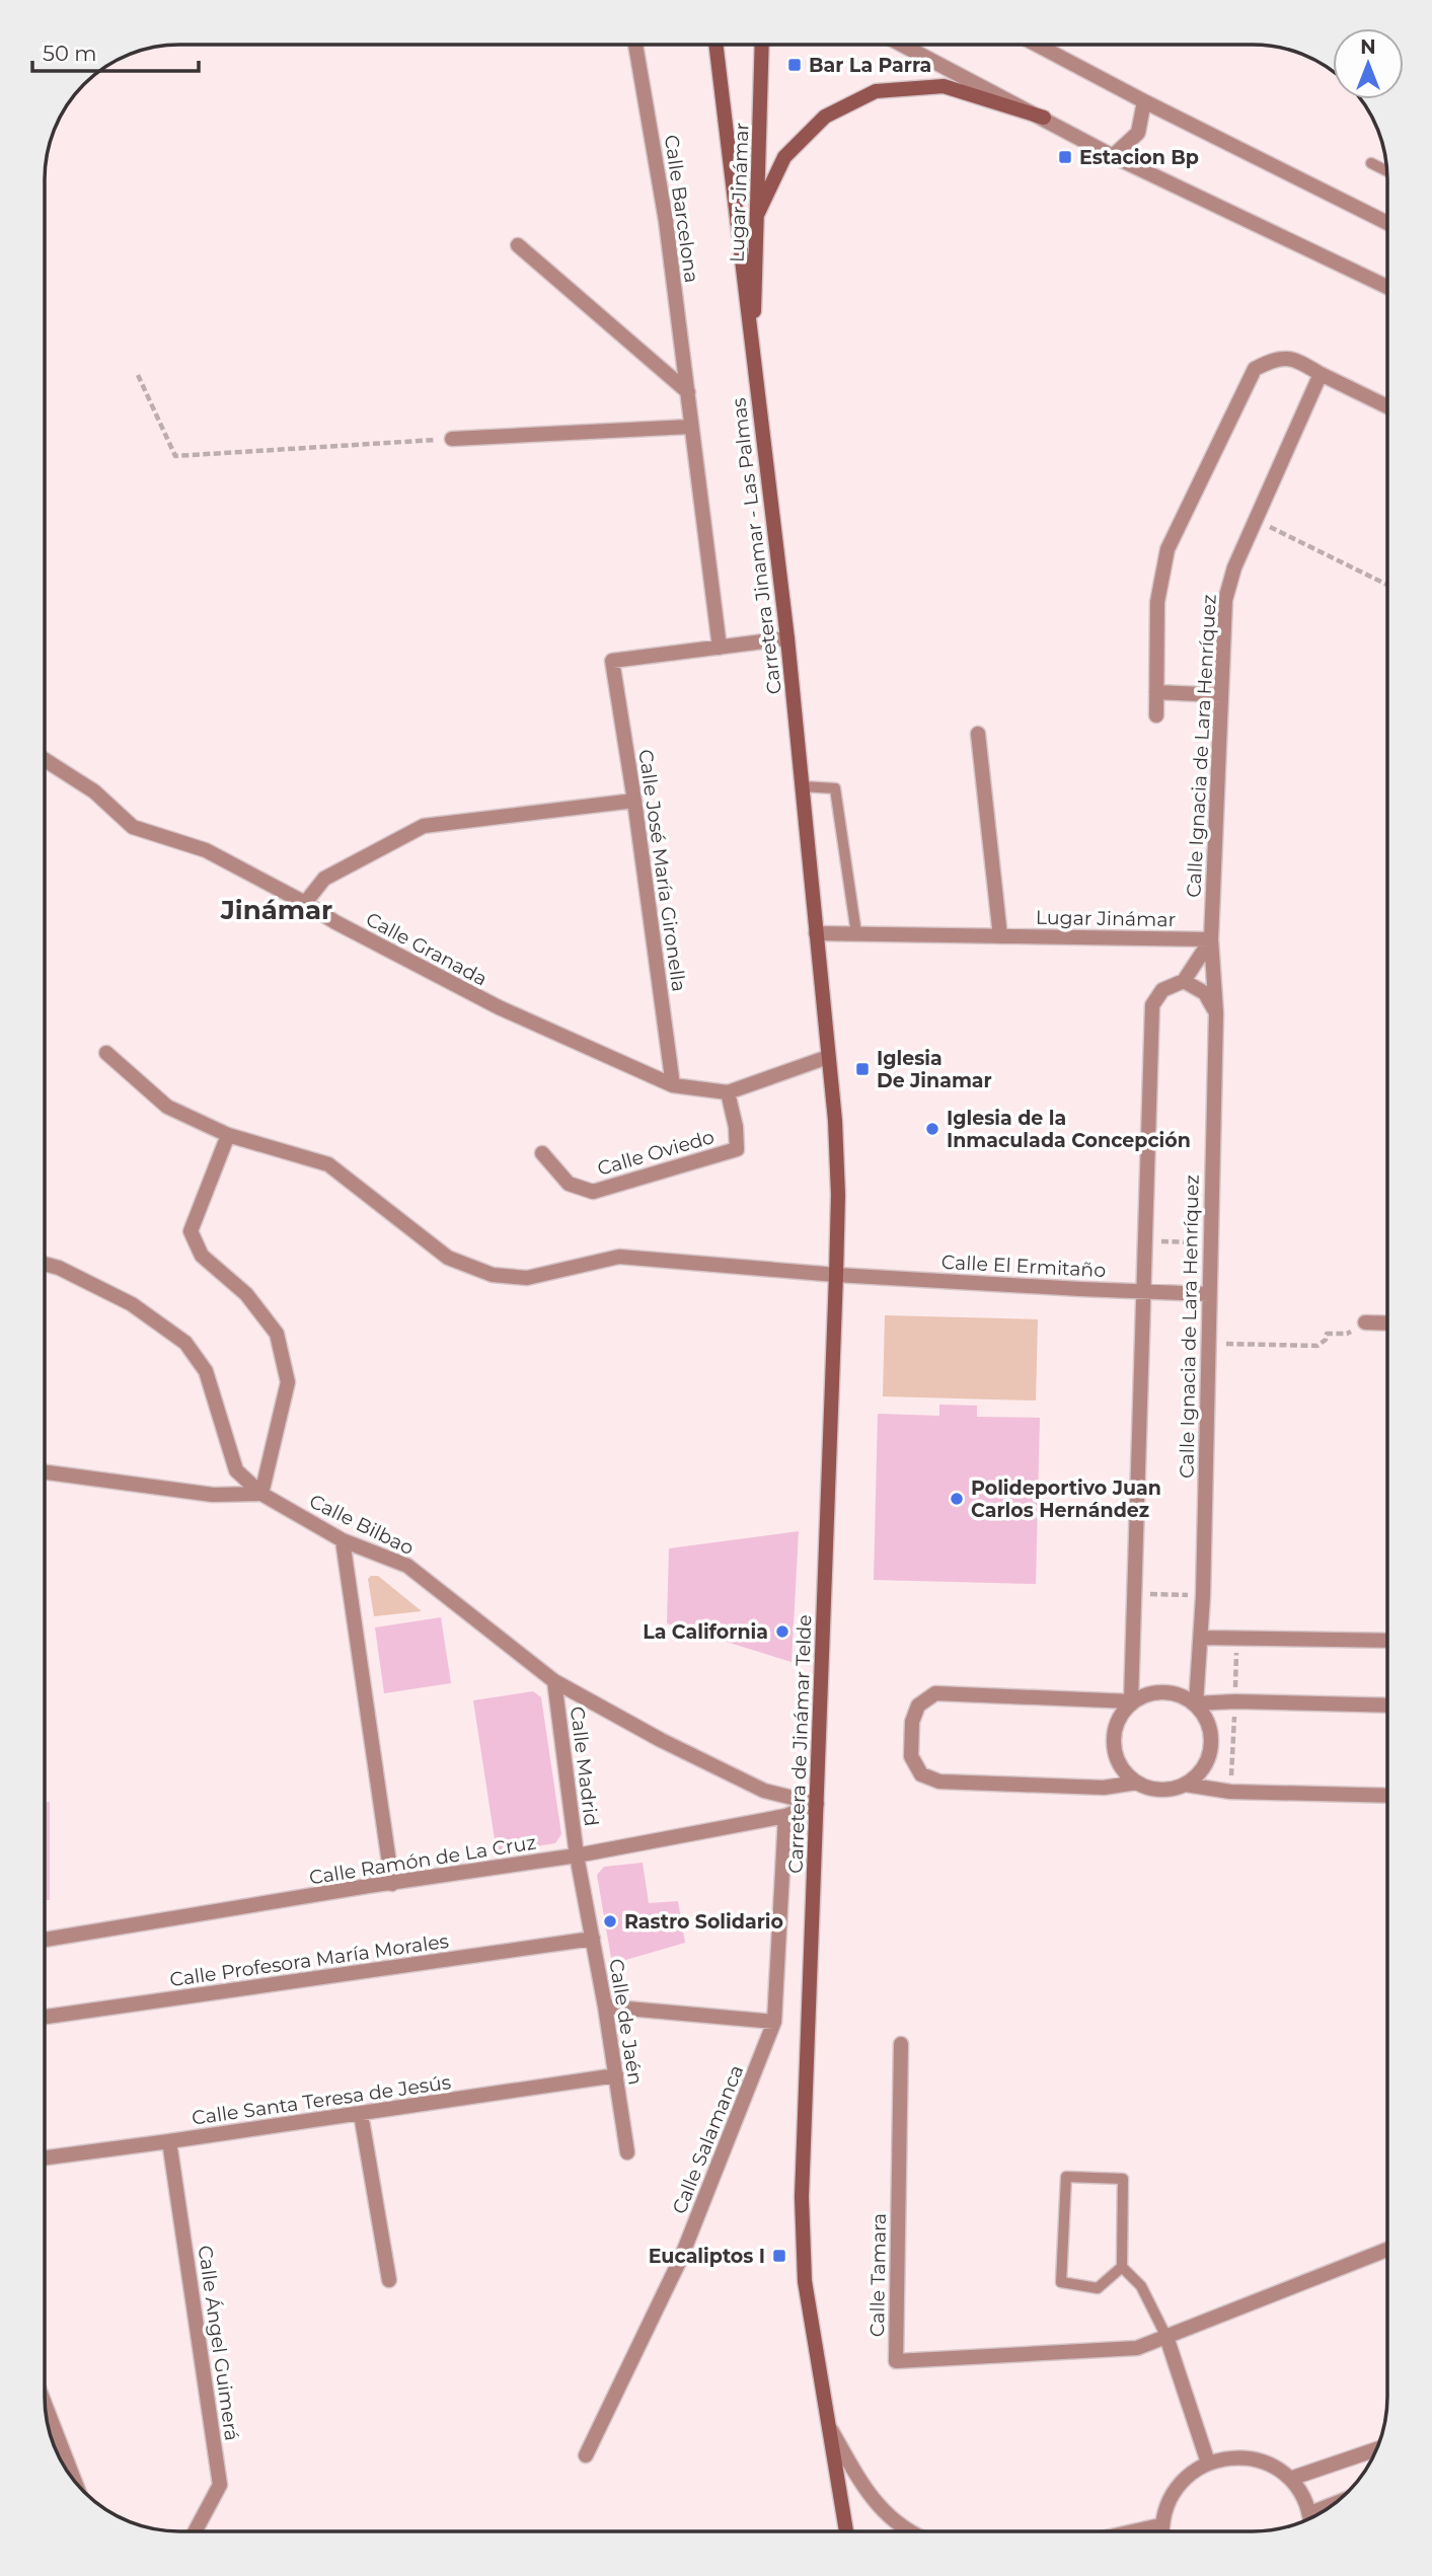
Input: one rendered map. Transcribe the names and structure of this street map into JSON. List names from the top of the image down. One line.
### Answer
{"streets":{"main road":["Lugar Jinámar","Carretera Jinamar - Las Palmas","Carretera de Jinámar Telde"],"street":["Calle Barcelona","Calle Ignacia de Lara Henríquez","Calle José María Gironella","Calle Granada","Calle Oviedo","Calle El Ermitaño","Calle Bilbao","Calle Madrid","Calle Ramón de La Cruz","Calle Profesora María Morales","Calle de Jaén","Calle Santa Teresa de Jesús","Calle Salamanca","Calle Tamara","Calle Ángel Guimerá"]},"crossings":[["Lugar Jinámar","Carretera Jinamar - Las Palmas"],["Lugar Jinámar","Calle Ignacia de Lara Henríquez"],["Calle Barcelona","Calle José María Gironella"],["Carretera Jinamar - Las Palmas","Calle Granada"],["Carretera Jinamar - Las Palmas","Carretera de Jinámar Telde"],["Calle Ignacia de Lara Henríquez","Calle El Ermitaño"],["Calle José María Gironella","Calle Granada"],["Calle Granada","Calle Oviedo"],["Calle Granada","Carretera de Jinámar Telde"],["Calle El Ermitaño","Carretera de Jinámar Telde"],["Calle Bilbao","Carretera de Jinámar Telde"],["Calle Bilbao","Calle Madrid"],["Calle Bilbao","Calle Ramón de La Cruz"],["Carretera de Jinámar Telde","Calle Ramón de La Cruz"],["Calle Madrid","Calle Ramón de La Cruz"],["Calle Madrid","Calle de Jaén"],["Calle Ramón de La Cruz","Calle de Jaén"],["Calle Ramón de La Cruz","Calle Salamanca"],["Calle Profesora María Morales","Calle de Jaén"],["Calle de Jaén","Calle Santa Teresa de Jesús"],["Calle Santa Teresa de Jesús","Calle Ángel Guimerá"]],"districts":["Jinámar"],"places":{"transit":["Bar La Parra","Estacion Bp","Iglesia De Jinamar","Eucaliptos I"],"other":["Iglesia de la Inmaculada Concepción","Polideportivo Juan Carlos Hernández","La California","Rastro Solidario"]},"scale_bar":"50 m","north":"top"}
